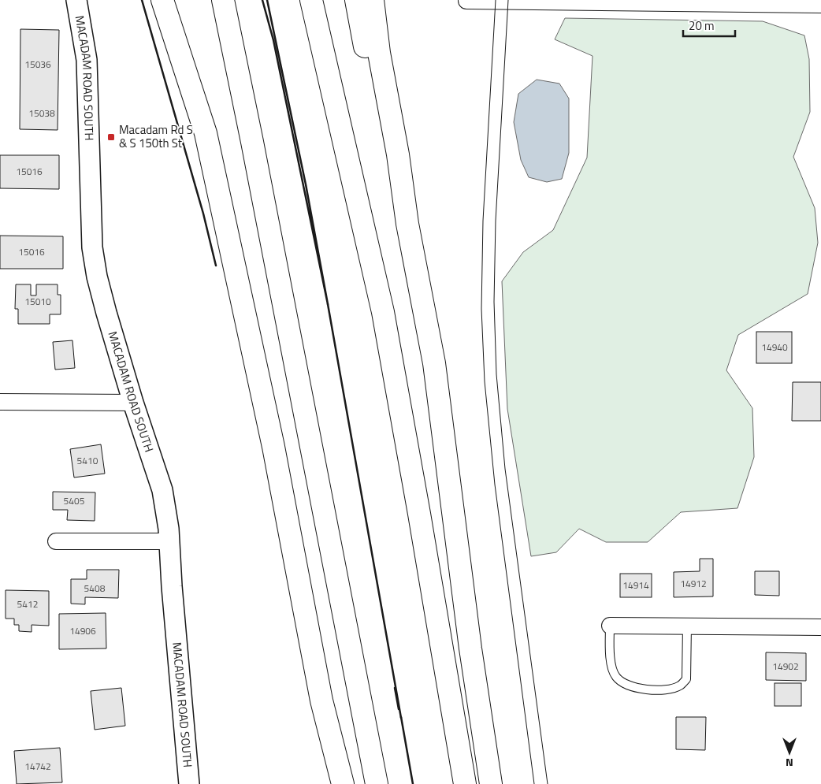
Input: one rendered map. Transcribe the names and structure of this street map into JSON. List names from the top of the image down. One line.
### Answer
{"streets":{"street":["MACADAM ROAD SOUTH"]},"places":{"transit":["Macadam Rd S & S 150th St"]},"house_numbers":["15036","15038","15016","15016","15010","14940","5410","5405","14912","14914","5408","5412","14906","14902","14742"],"scale_bar":"20 m","north":"bottom"}
